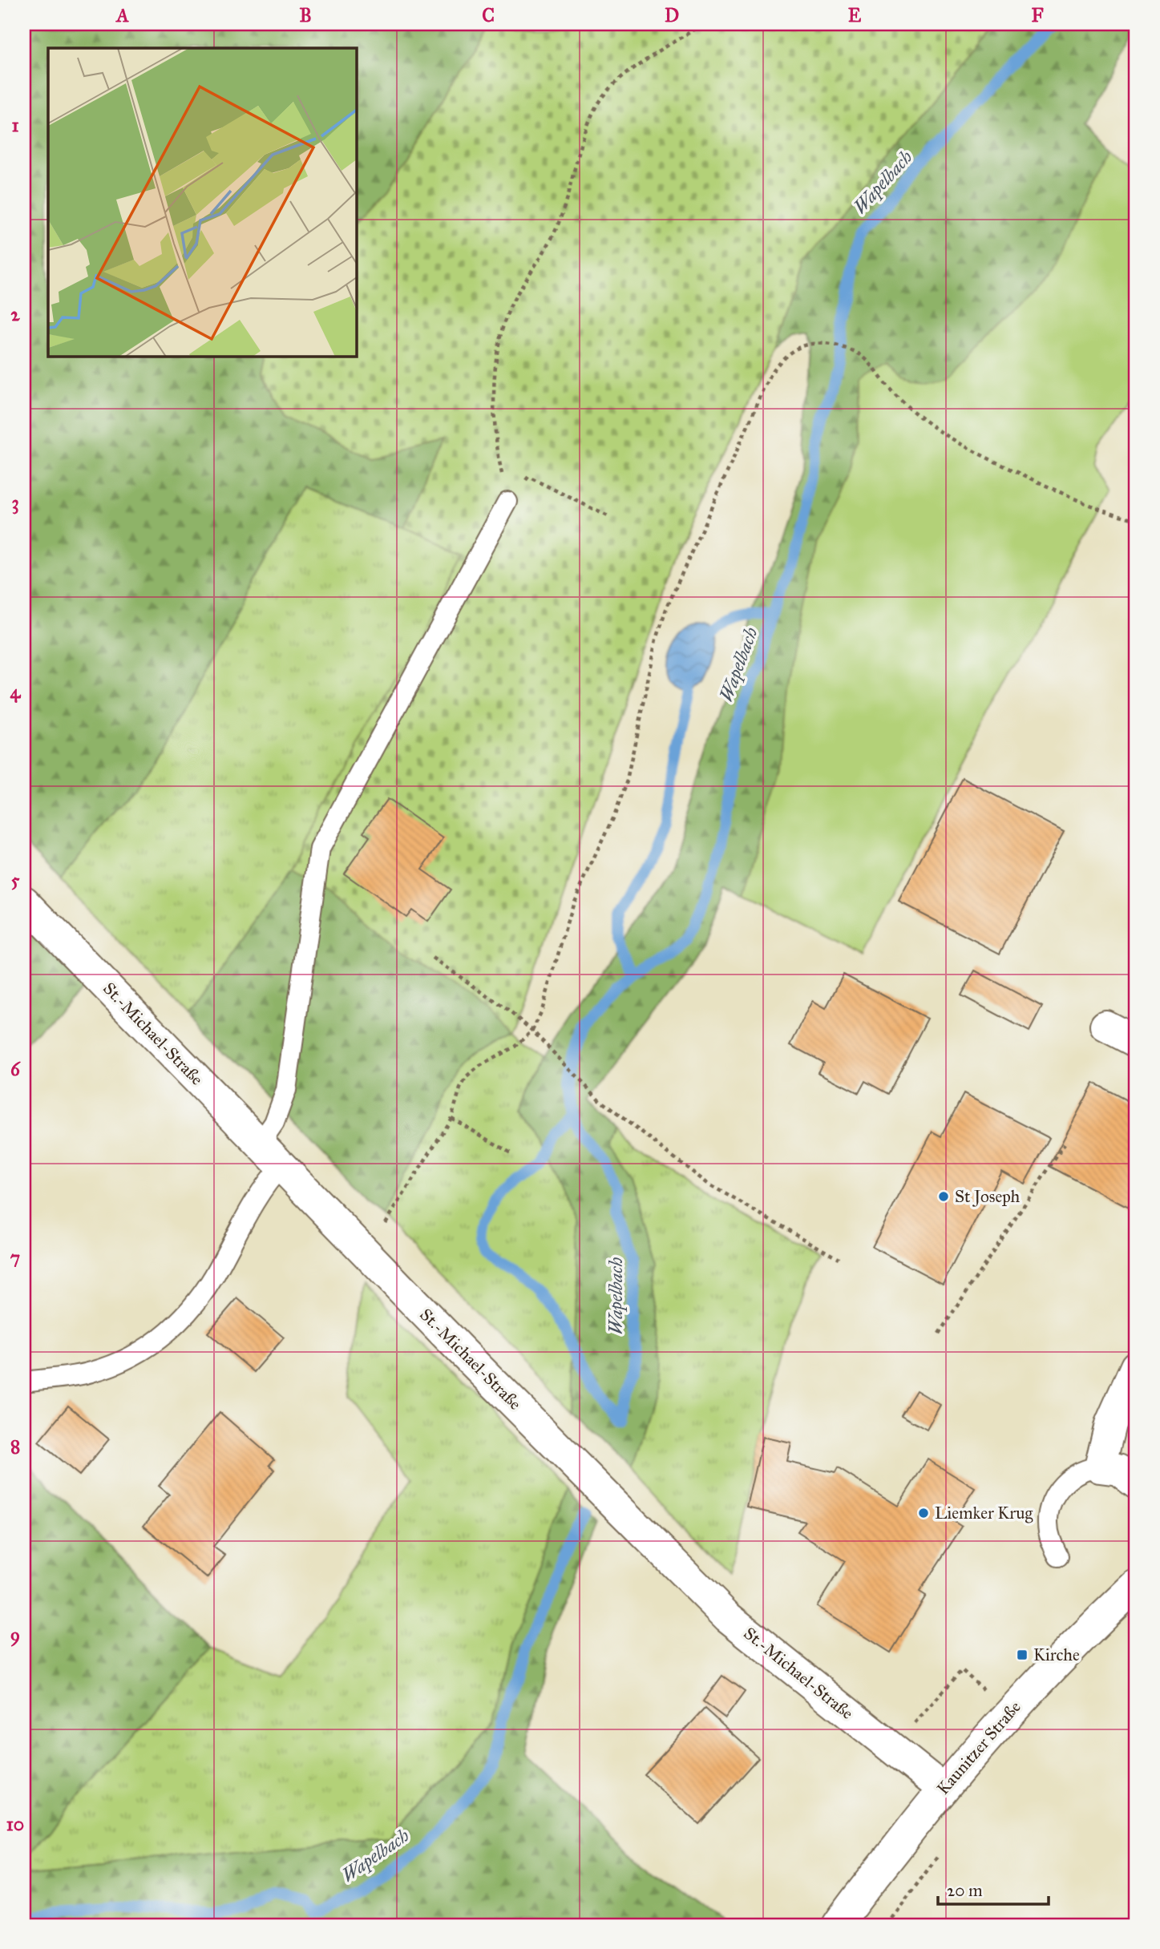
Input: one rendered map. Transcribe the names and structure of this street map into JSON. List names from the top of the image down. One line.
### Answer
{"streets":{"street":["St.-Michael-Straße","Kaunitzer Straße"]},"crossings":[["St.-Michael-Straße","Kaunitzer Straße"]],"water":["Wapelbach"],"places":{"other":["St Joseph","Liemker Krug"],"transit":["Kirche"]},"scale_bar":"20 m","grid":{"columns":["A","B","C","D","E","F"],"rows":["1","2","3","4","5","6","7","8","9","10"]}}
